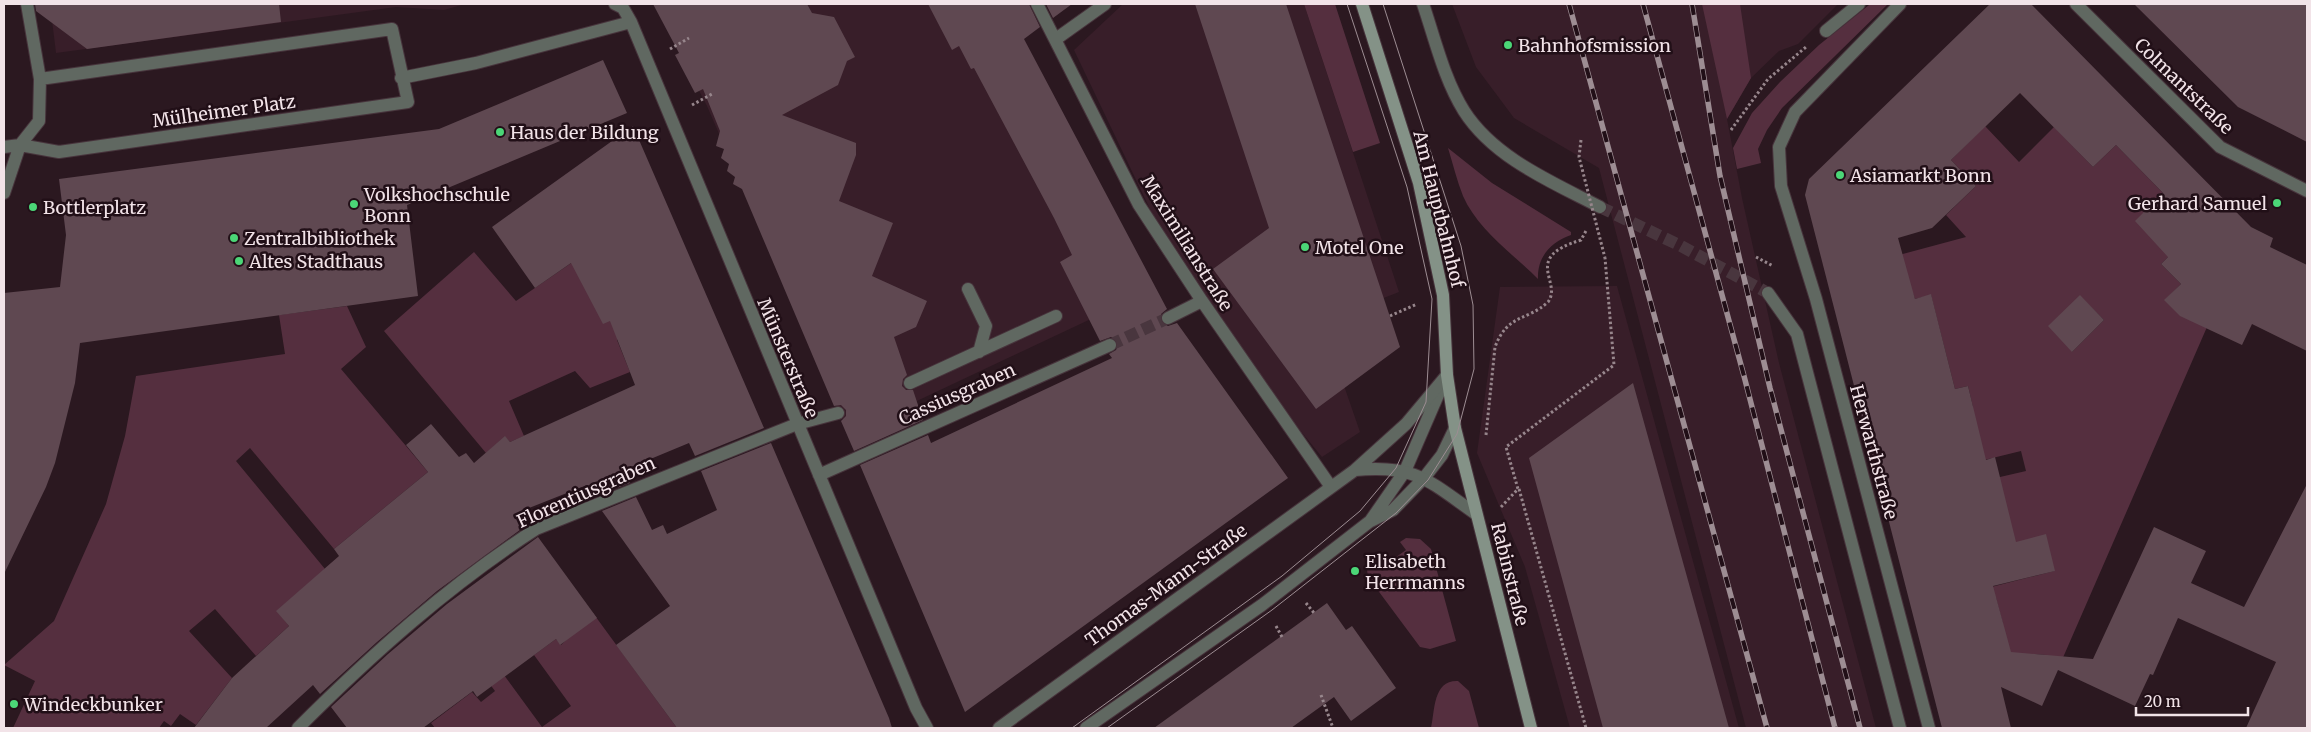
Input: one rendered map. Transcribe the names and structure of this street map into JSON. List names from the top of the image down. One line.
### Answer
{"streets":{"street":["Colmantstraße","Mülheimer Platz","Am Hauptbahnhof","Maximilianstraße","Münsterstraße","Cassiusgraben","Herwarthstraße","Florentiusgraben","Rabinstraße","Thomas-Mann-Straße"]},"crossings":[["Am Hauptbahnhof","Rabinstraße"],["Am Hauptbahnhof","Thomas-Mann-Straße"],["Maximilianstraße","Thomas-Mann-Straße"],["Münsterstraße","Cassiusgraben"],["Münsterstraße","Florentiusgraben"]],"places":["Bahnhofsmission","Haus der Bildung","Asiamarkt Bonn","Gerhard Samuel","Volkshochschule Bonn","Bottlerplatz","Zentralbibliothek","Motel One","Altes Stadthaus","Elisabeth Herrmanns","Windeckbunker"],"scale_bar":"20 m"}
